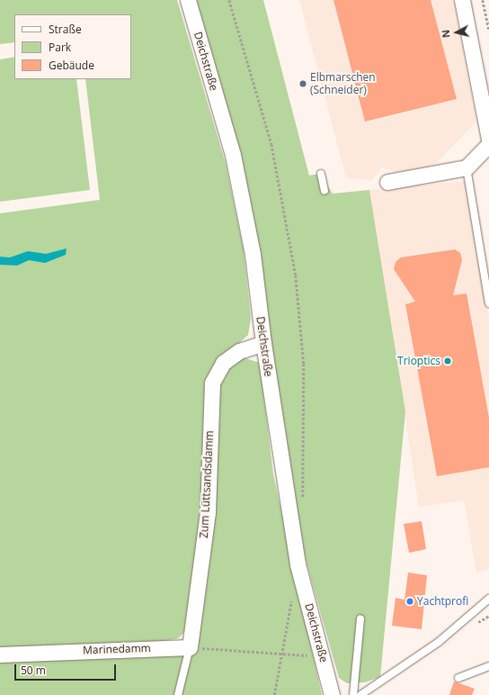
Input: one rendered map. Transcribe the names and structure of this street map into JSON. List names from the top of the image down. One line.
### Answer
{"streets":{"street":["Deichstraße","Zum Lüttsandsdamm","Marinedamm"]},"crossings":[["Deichstraße","Zum Lüttsandsdamm"],["Zum Lüttsandsdamm","Marinedamm"]],"places":["Elbmarschen (Schneider)","Trioptics","Yachtprofi"],"legend":["Straße","Park","Gebäude"],"scale_bar":"50 m","north":"left"}
